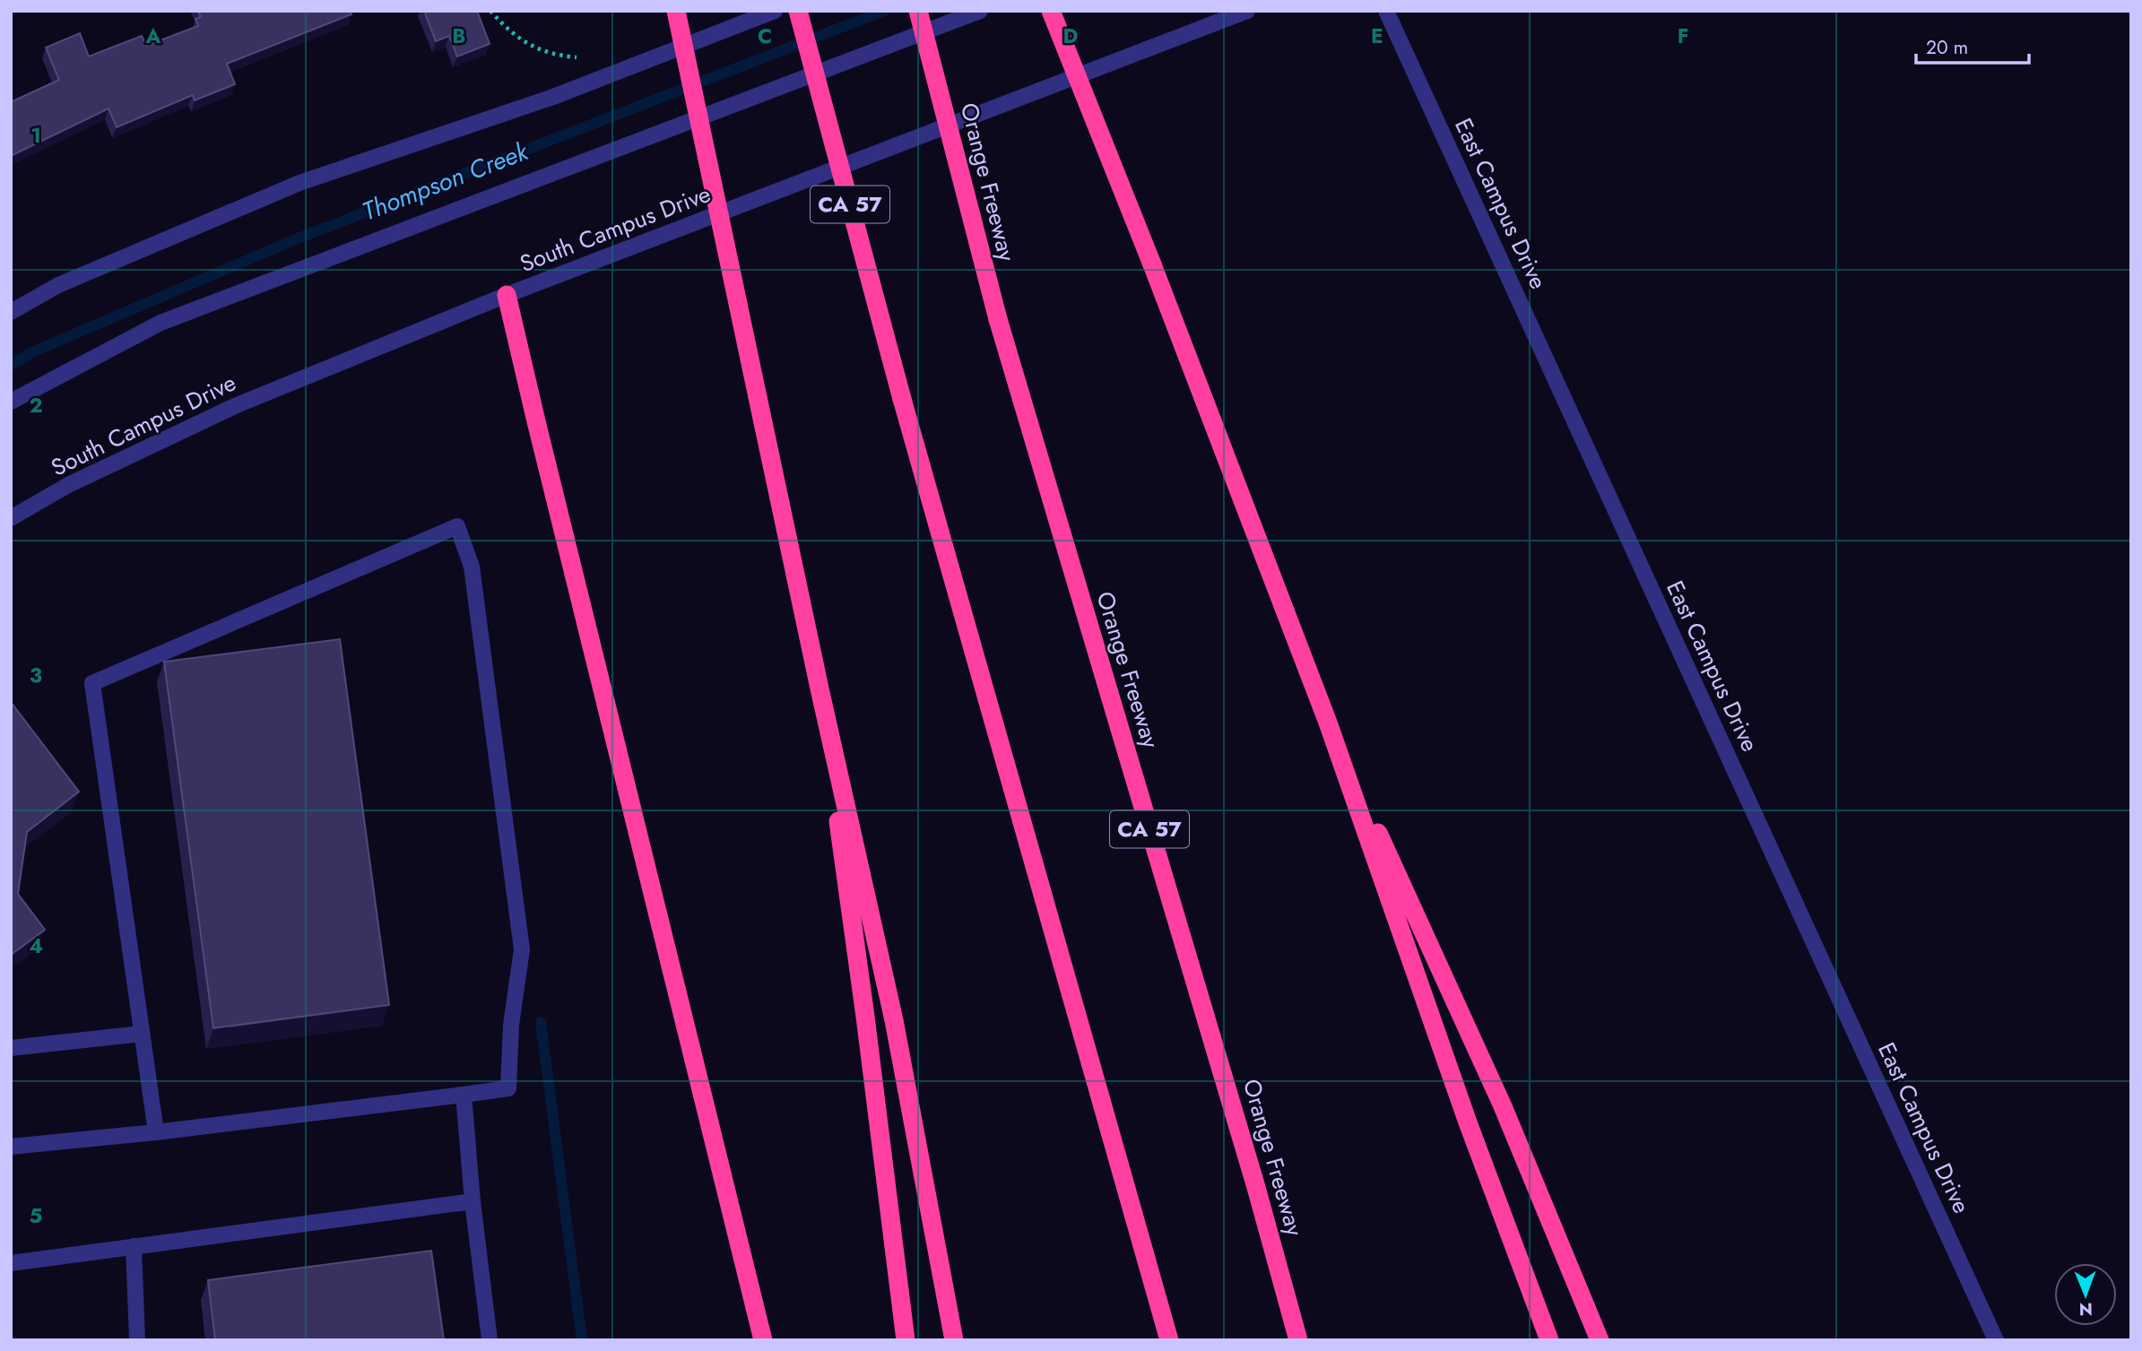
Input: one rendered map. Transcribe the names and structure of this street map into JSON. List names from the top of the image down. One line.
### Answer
{"streets":{"highway":["Orange Freeway","CA 57"],"street":["East Campus Drive","South Campus Drive"]},"water":["Thompson Creek"],"scale_bar":"20 m","north":"bottom","grid":{"columns":["A","B","C","D","E","F"],"rows":["1","2","3","4","5"]}}
